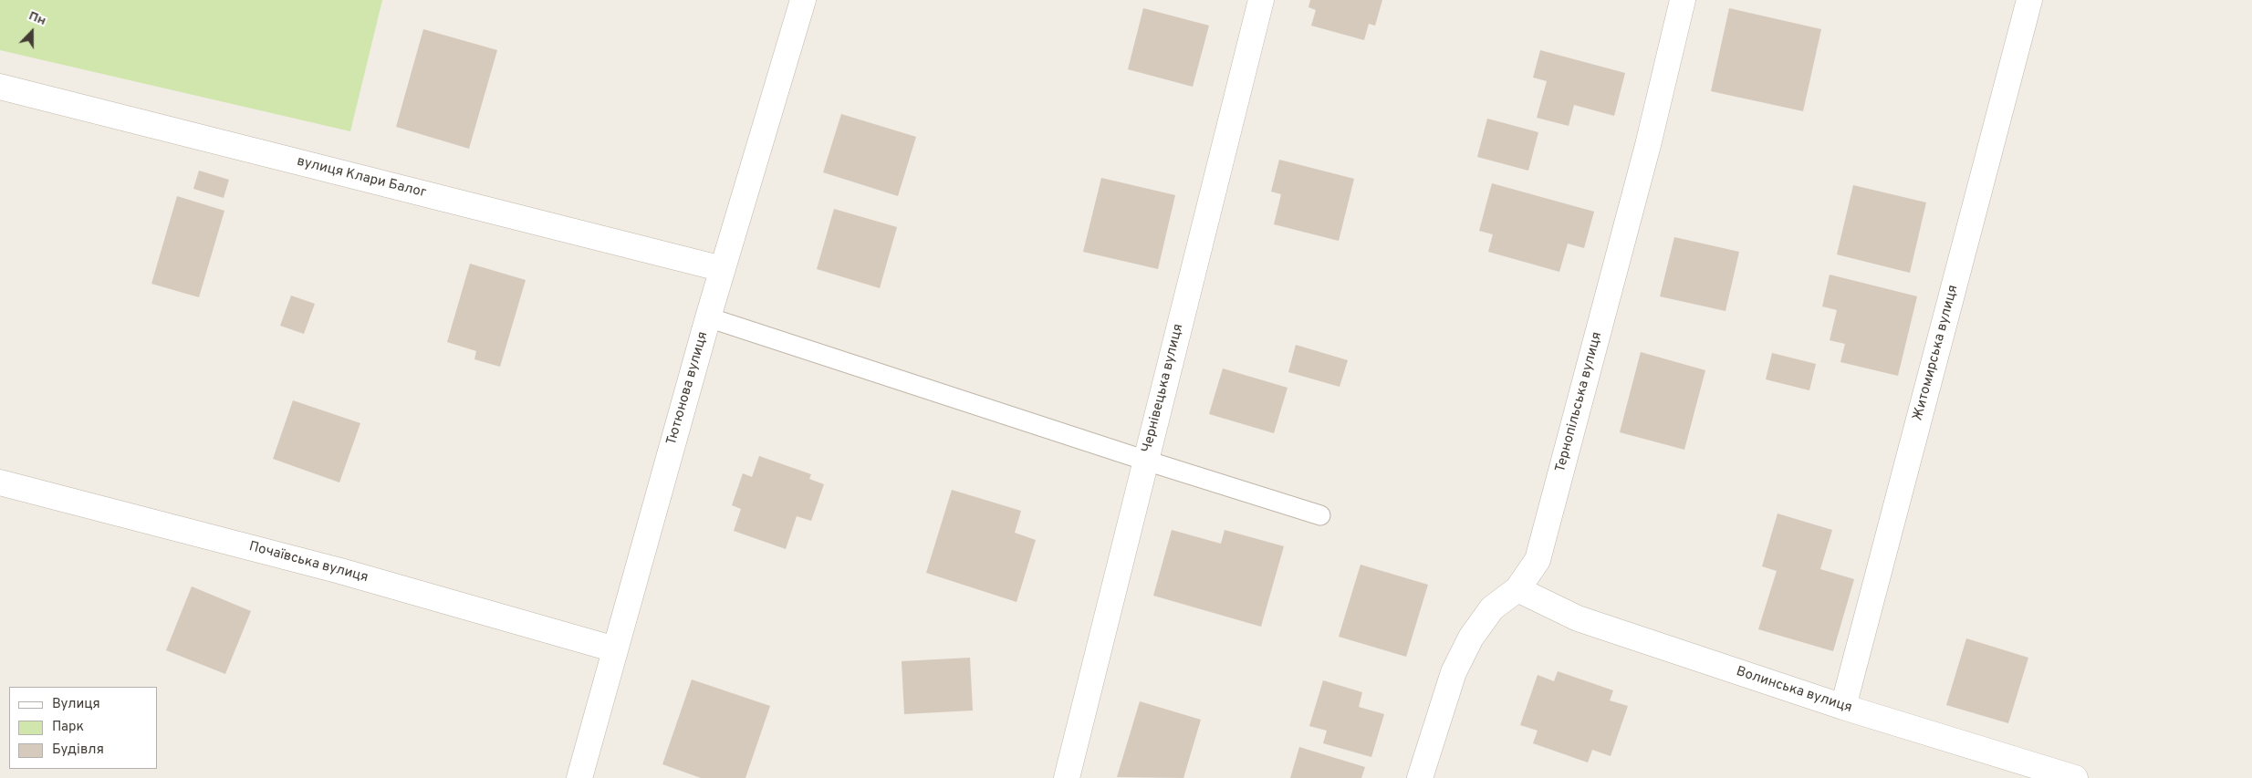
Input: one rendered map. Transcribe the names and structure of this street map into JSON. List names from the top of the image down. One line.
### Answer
{"streets":{"street":["вулиця Клари Балог","Житомирська вулиця","Тютюнова вулиця","Чернівецька вулиця","Тернопільська вулиця","Почаївська вулиця","Волинська вулиця"]},"crossings":[["вулиця Клари Балог","Тютюнова вулиця"],["Житомирська вулиця","Волинська вулиця"],["Тютюнова вулиця","Почаївська вулиця"],["Тернопільська вулиця","Волинська вулиця"]],"legend":["Вулиця","Парк","Будівля"],"north":"top"}
